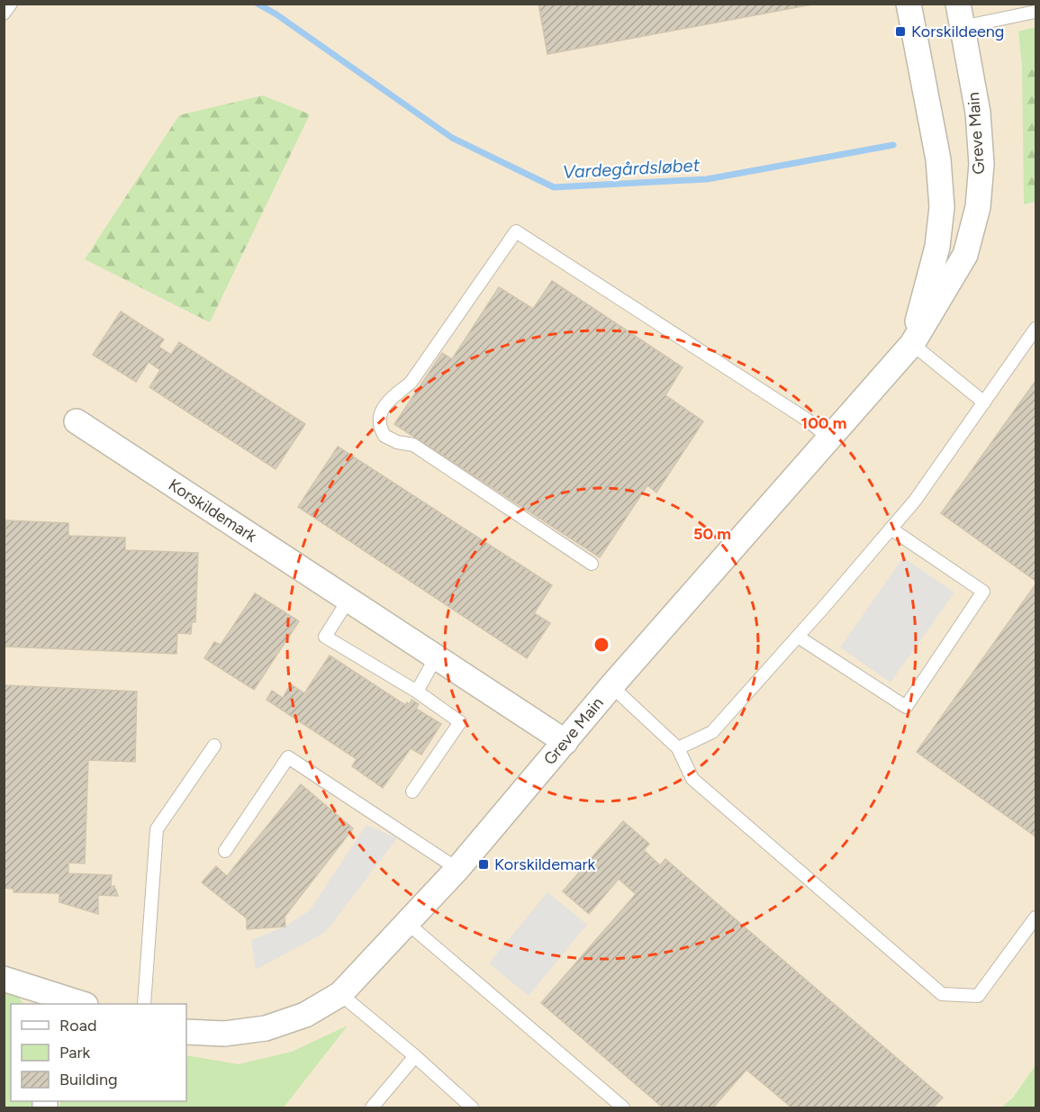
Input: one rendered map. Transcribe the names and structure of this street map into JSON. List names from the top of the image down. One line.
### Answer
{"streets":{"street":["Greve Main","Korskildemark"]},"crossings":[["Greve Main","Korskildemark"]],"water":["Vardegårdsløbet"],"places":{"transit":["Korskildeeng","Korskildemark"]},"legend":["Road","Park","Building"],"rings":["100 m","50 m"]}
